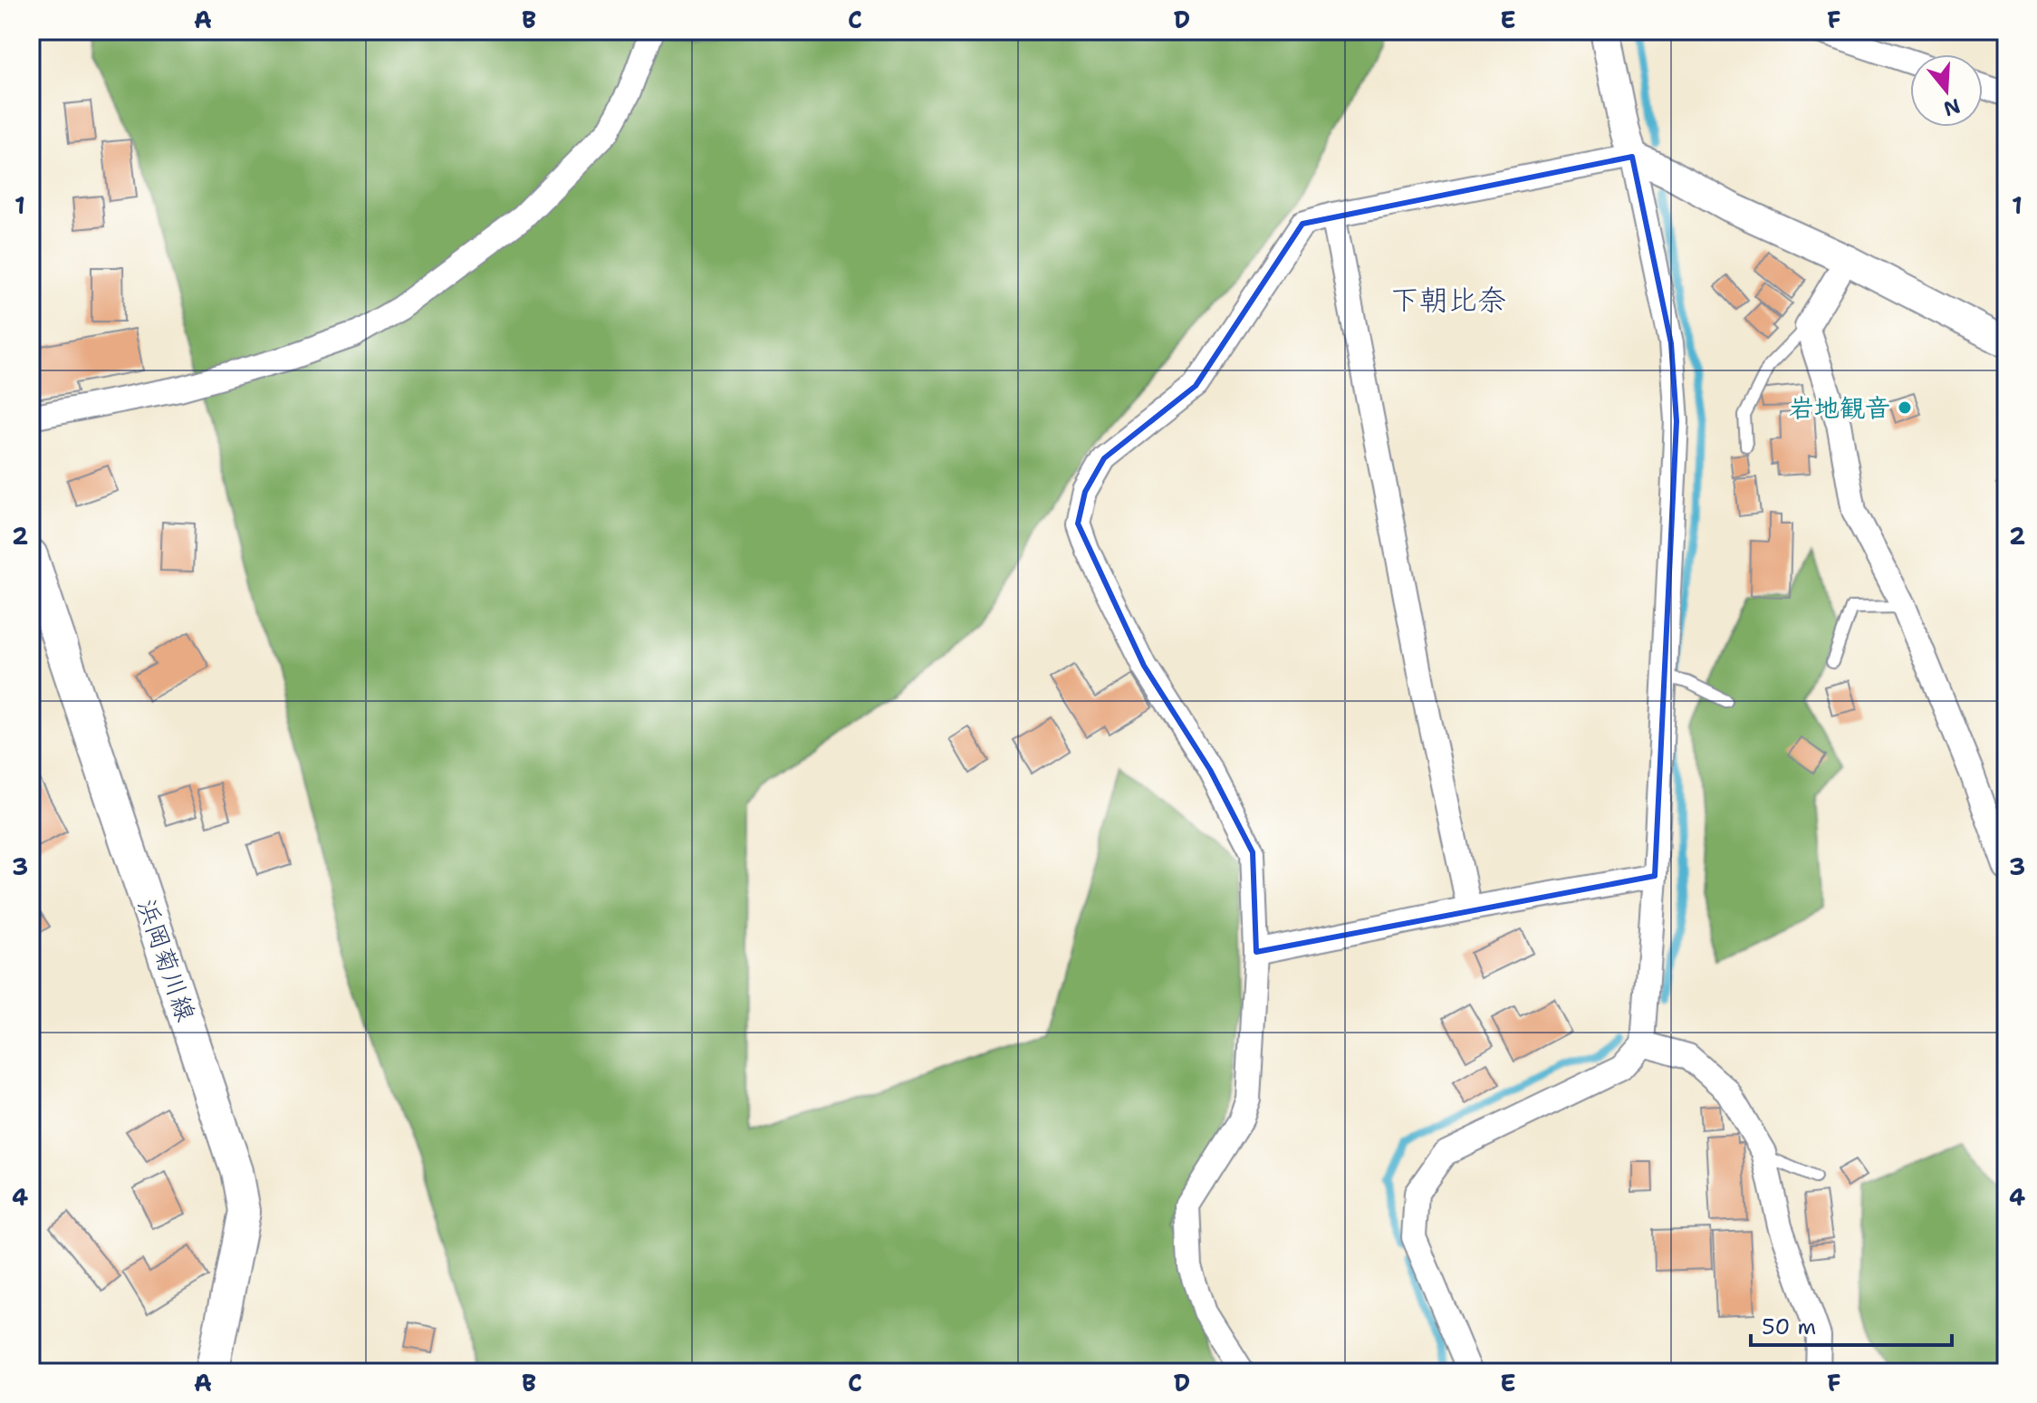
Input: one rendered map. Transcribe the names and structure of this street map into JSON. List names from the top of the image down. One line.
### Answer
{"streets":{"main road":["浜岡菊川線"]},"districts":["下朝比奈"],"places":["岩地観音"],"scale_bar":"50 m","north":"bottom","grid":{"columns":["A","B","C","D","E","F"],"rows":["1","2","3","4"]}}
